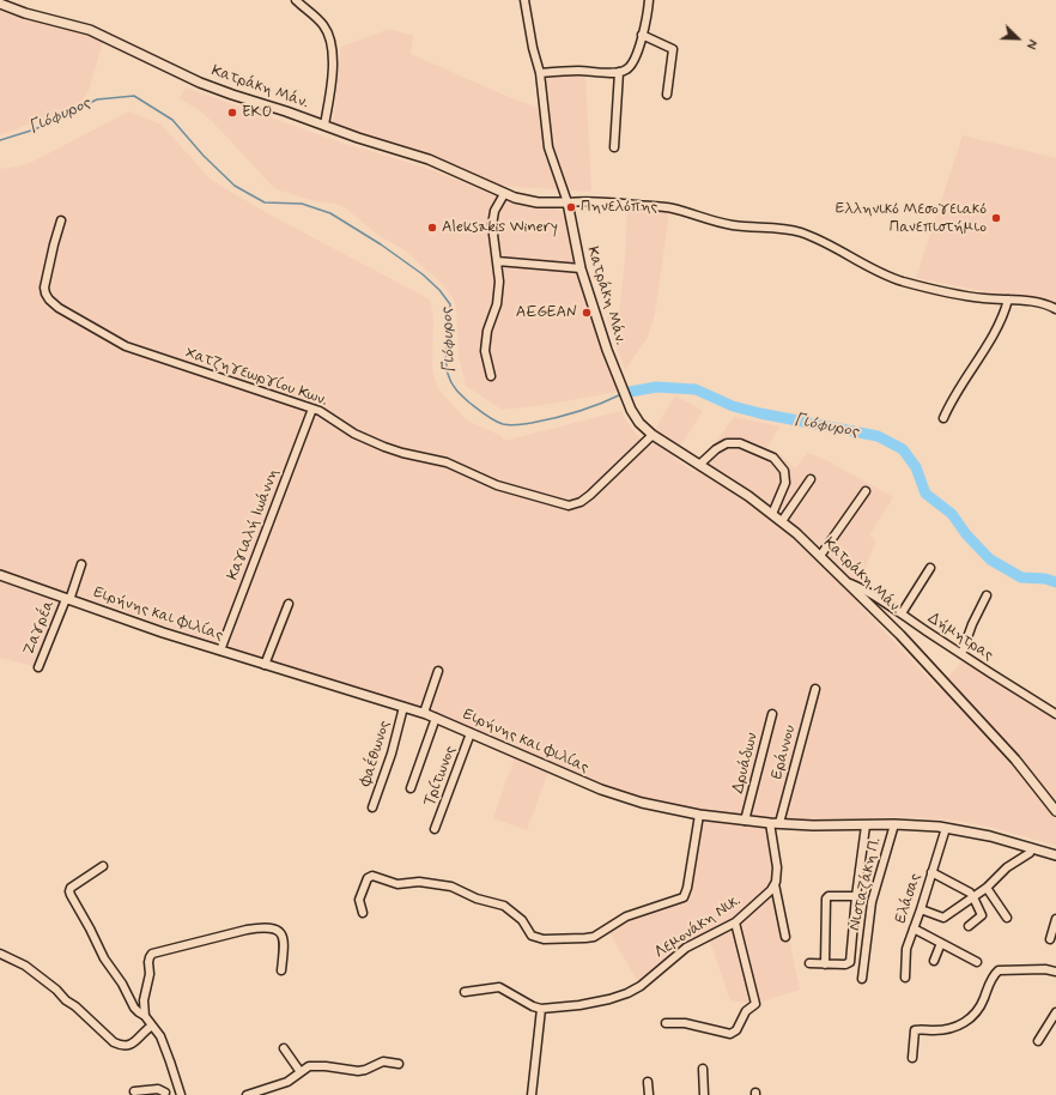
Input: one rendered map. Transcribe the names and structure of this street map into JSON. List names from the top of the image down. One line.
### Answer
{"streets":{"street":["Κατράκη Μάν.","Χατζηγεωργίου Κων.","Καγιαλή Ιωάννη","Ειρήνης και Φιλίας","Ζαγρέα","Δήμητρας","Εράννου","Φαέθωνος","Δρυάδων","Τρίτωνος","Νισταζάκη Π.","Ελάσας","Λεμονάκη Νικ."]},"crossings":[["Κατράκη Μάν.","Χατζηγεωργίου Κων."],["Κατράκη Μάν.","Δήμητρας"],["Χατζηγεωργίου Κων.","Καγιαλή Ιωάννη"],["Καγιαλή Ιωάννη","Ειρήνης και Φιλίας"],["Ειρήνης και Φιλίας","Ζαγρέα"],["Ειρήνης και Φιλίας","Εράννου"],["Ειρήνης και Φιλίας","Φαέθωνος"],["Ειρήνης και Φιλίας","Δρυάδων"],["Ειρήνης και Φιλίας","Τρίτωνος"],["Ειρήνης και Φιλίας","Νισταζάκη Π."],["Ειρήνης και Φιλίας","Ελάσας"]],"water":["Γιόφυρος"],"places":["EKO","Πηνελόπης","Ελληνικό Μεσογειακό Πανεπιστήμιο","Aleksakis Winery","AEGEAN"],"north":"bottom right"}
